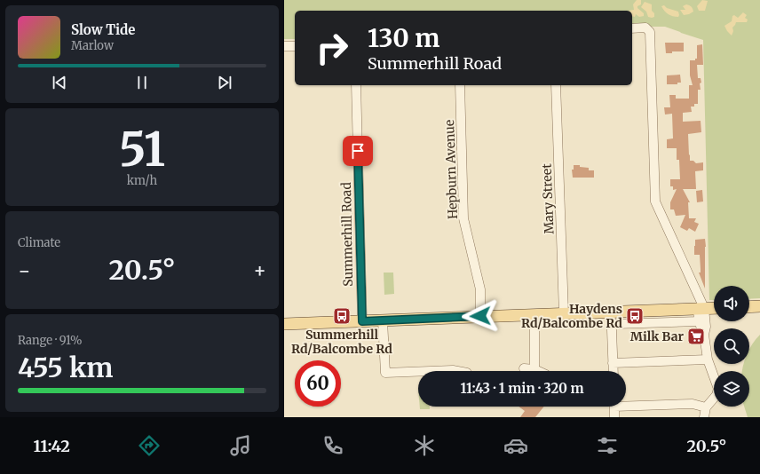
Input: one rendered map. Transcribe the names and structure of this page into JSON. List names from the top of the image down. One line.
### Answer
{"streets":{"street":["Hepburn Avenue","Mary Street","Summerhill Road"]},"places":{"bus stop":["Summerhill Rd/Balcombe Rd","Haydens Rd/Balcombe Rd"],"supermarket":["Milk Bar"]},"page":{"turn":["130 m","Summerhill Road"],"song":["Slow Tide","Marlow"],"tile":[["51","km/h"],"Climate",["Range · 91%","455 km"]],"heat":["−","20.5°","+"],"limit":"60","trip":"11:43 · 1 min · 320 m","tabs":["11:42","20.5°"]}}
